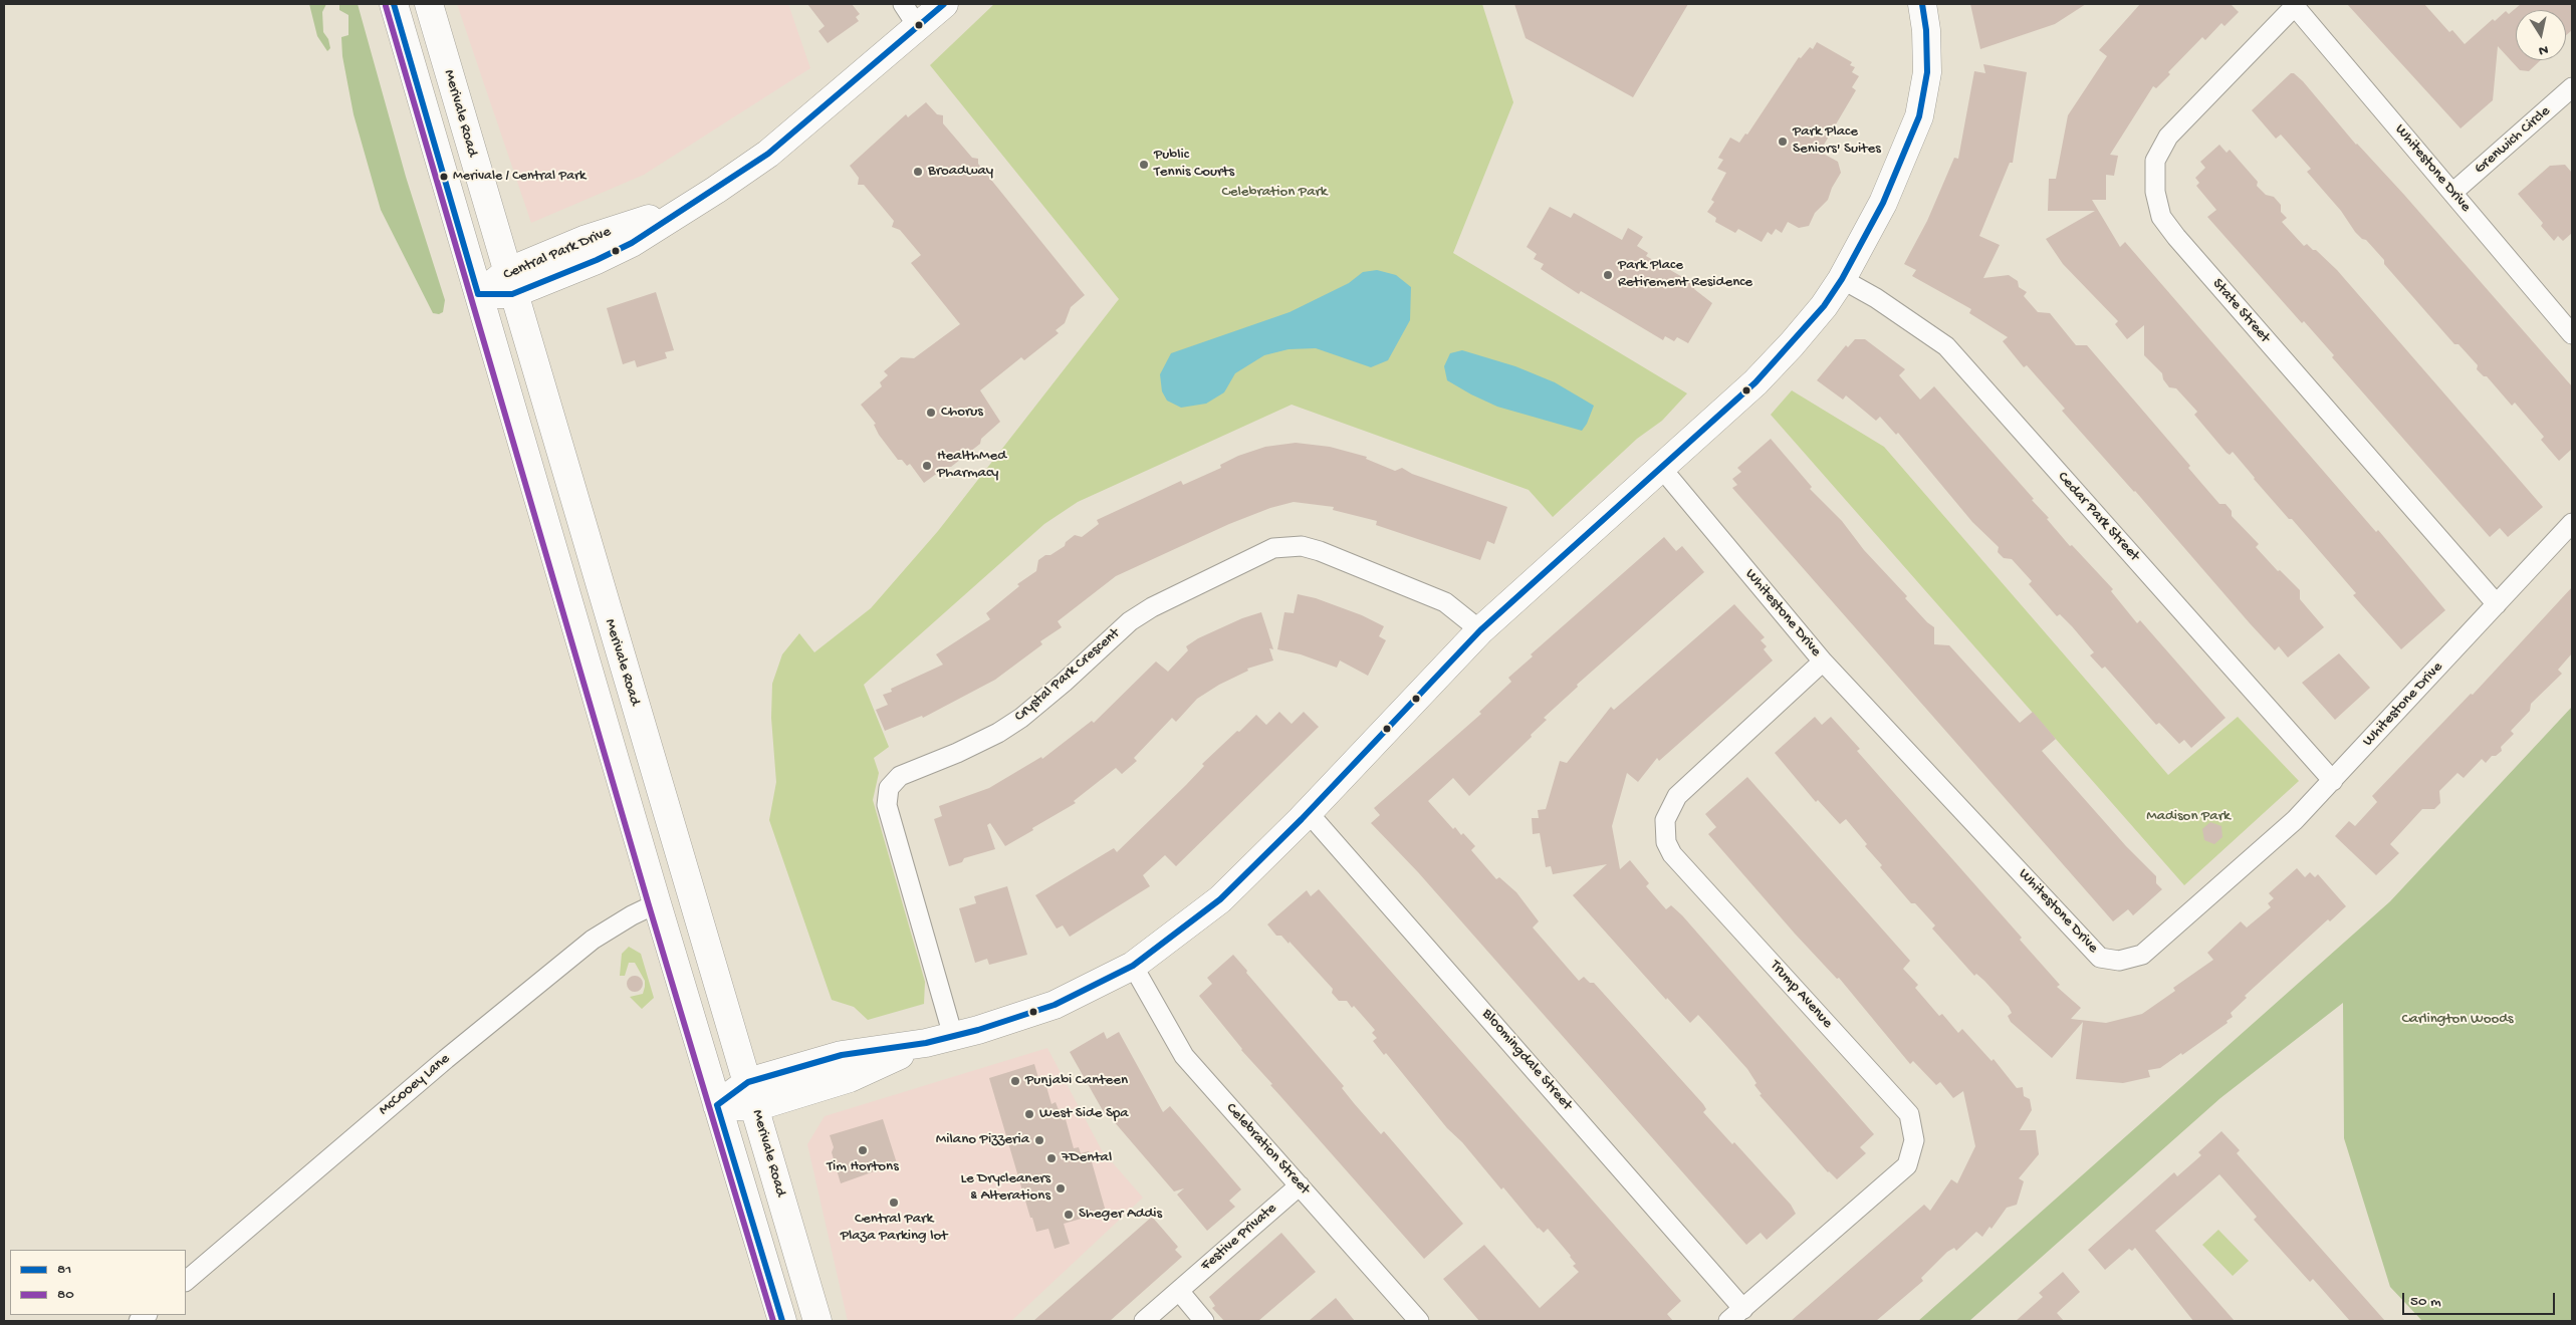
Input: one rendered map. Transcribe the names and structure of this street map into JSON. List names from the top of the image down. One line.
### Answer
{"streets":{"main road":["Merivale Road","Central Park Drive"],"street":["Grenwich Circle","Whitestone Drive","State Street","Cedar Park Street","Crystal Park Crescent","Trump Avenue","Bloomingdale Street","McCooey Lane","Celebration Street","Festive Private"]},"crossings":[["Merivale Road","Central Park Drive"],["Grenwich Circle","Whitestone Drive"],["Whitestone Drive","State Street"],["Whitestone Drive","Cedar Park Street"],["Whitestone Drive","Trump Avenue"],["Trump Avenue","Bloomingdale Street"],["Celebration Street","Festive Private"]],"parks":["Celebration Park","Madison Park","Carlington Woods"],"places":["Park Place Seniors' Suites","Public Tennis Courts","Broadway","Merivale / Central Park","Park Place Retirement Residence","Chorus","HealthMed Pharmacy","Punjabi Canteen","West Side Spa","Milano Pizzeria","Tim Hortons","7Dental","Le Drycleaners & Alterations","Central Park Plaza Parking lot","Sheger Addis"],"lines":["transit line 81","transit line 80"],"legend":["81","80"],"scale_bar":"50 m","north":"bottom"}
